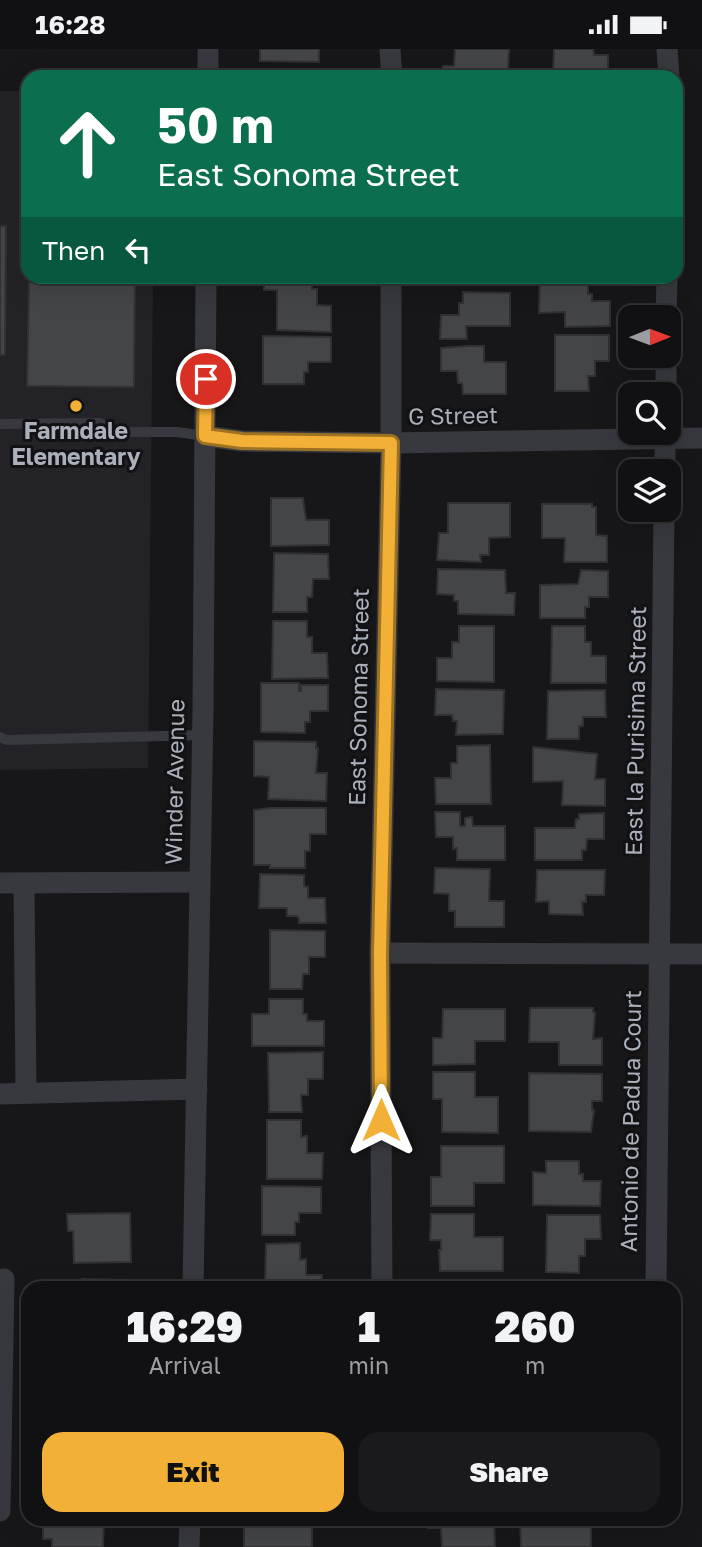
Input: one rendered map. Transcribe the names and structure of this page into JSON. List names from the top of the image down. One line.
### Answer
{"streets":{"street":["G Street","East Sonoma Street","East la Purisima Street","Winder Avenue","Antonio de Padua Court"]},"crossings":[["G Street","East Sonoma Street"],["G Street","Winder Avenue"],["East la Purisima Street","Antonio de Padua Court"]],"places":["Farmdale Elementary"],"north":"right","page":{"status":"16:28","turn":["50 m","East Sonoma Street"],"then":"Then","eta":["16:29","Arrival","1","min","260","m"],"buttons":["Exit","Share"]}}
